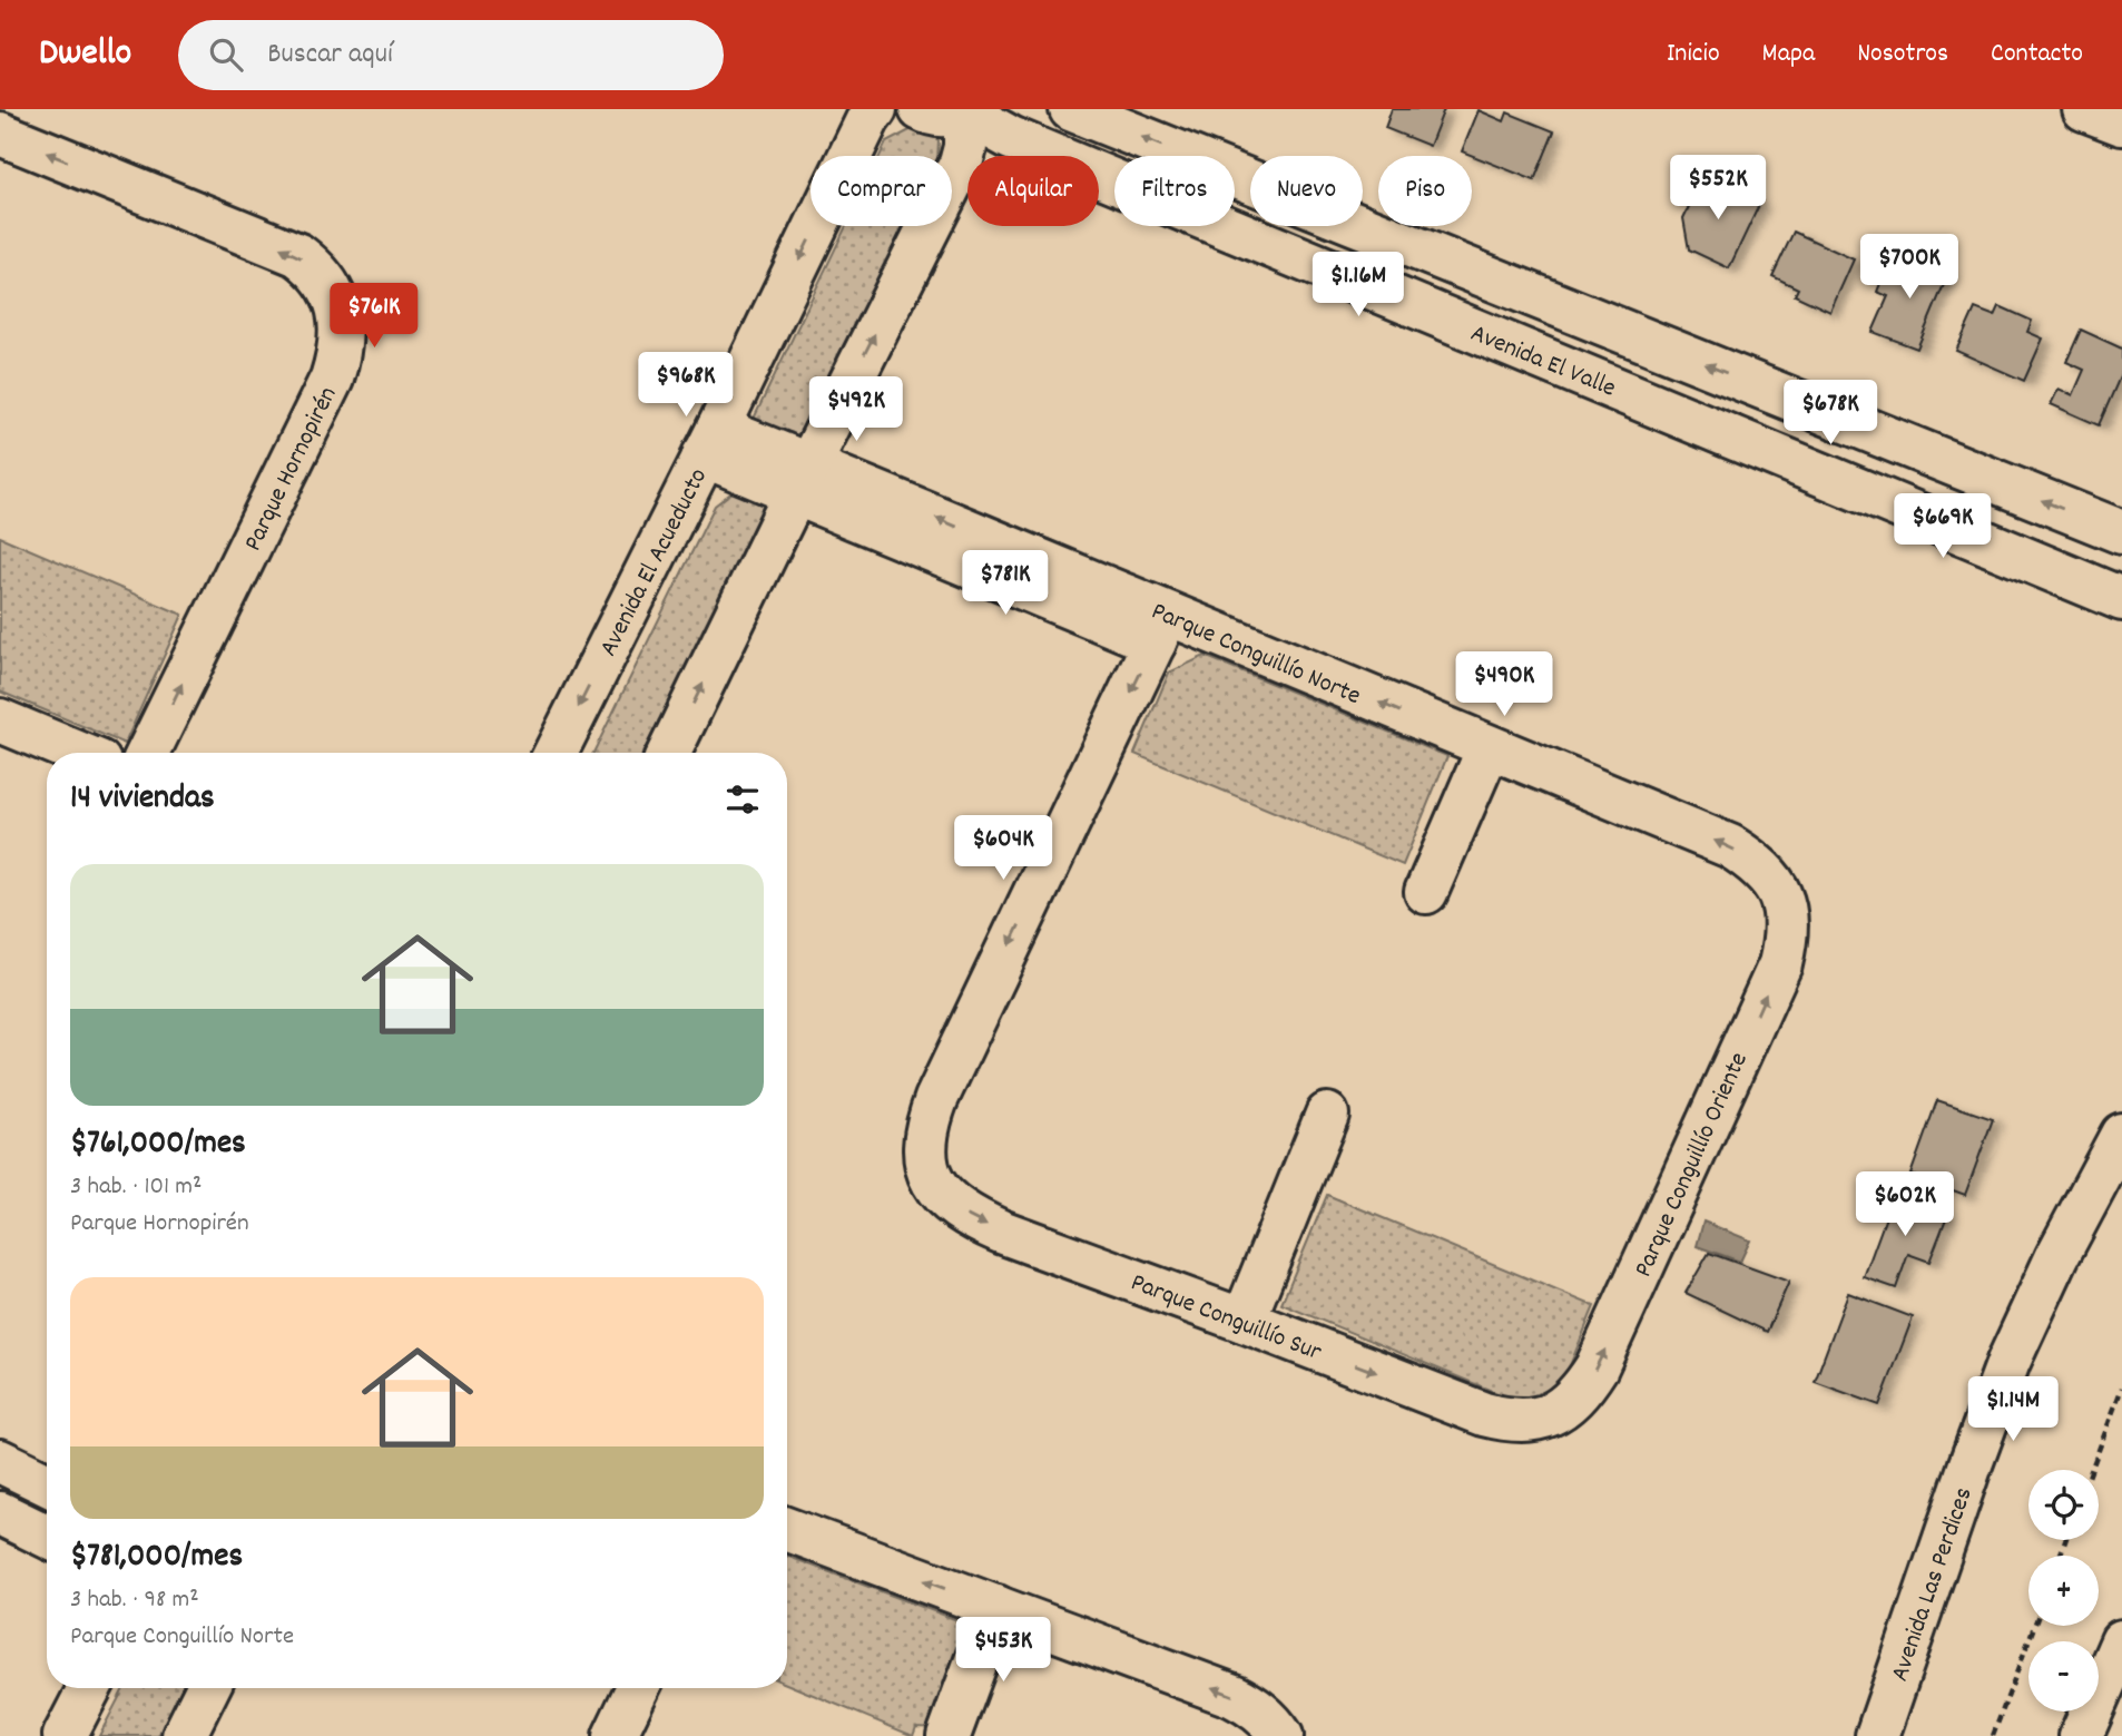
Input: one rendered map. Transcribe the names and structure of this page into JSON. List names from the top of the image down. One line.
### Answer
{"streets":{"street":["Avenida El Valle","Parque Hornopirén","Avenida El Acueducto","Parque Conguillío Norte","Parque Conguillío Oriente","Parque Conguillío Sur","Avenida Las Perdices"]},"crossings":[["Avenida El Acueducto","Parque Conguillío Norte"],["Parque Conguillío Norte","Parque Conguillío Oriente"],["Parque Conguillío Norte","Parque Conguillío Sur"],["Parque Conguillío Oriente","Parque Conguillío Sur"]],"one_way":["Parque Conguillío Norte","Parque Conguillío Oriente"],"page":{"header":"Dwello","search":"Buscar aquí","nav":["Inicio","Mapa","Nosotros","Contacto"],"price":["$552K","$700K","$1.16M","$761K","$968K","$492K","$678K","$669K","$781K","$490K","$604K","$602K","$1.14M","$453K"],"chip":["Comprar","Alquilar","Filtros","Nuevo","Piso"],"heading":"14 viviendas","list":[{"name":"$761,000/mes","note":"3 hab. · 101 m² · Parque Hornopirén"},{"name":"$781,000/mes","note":"3 hab. · 98 m² · Parque Conguillío Norte"}],"map_buttons":["+","−"]}}
